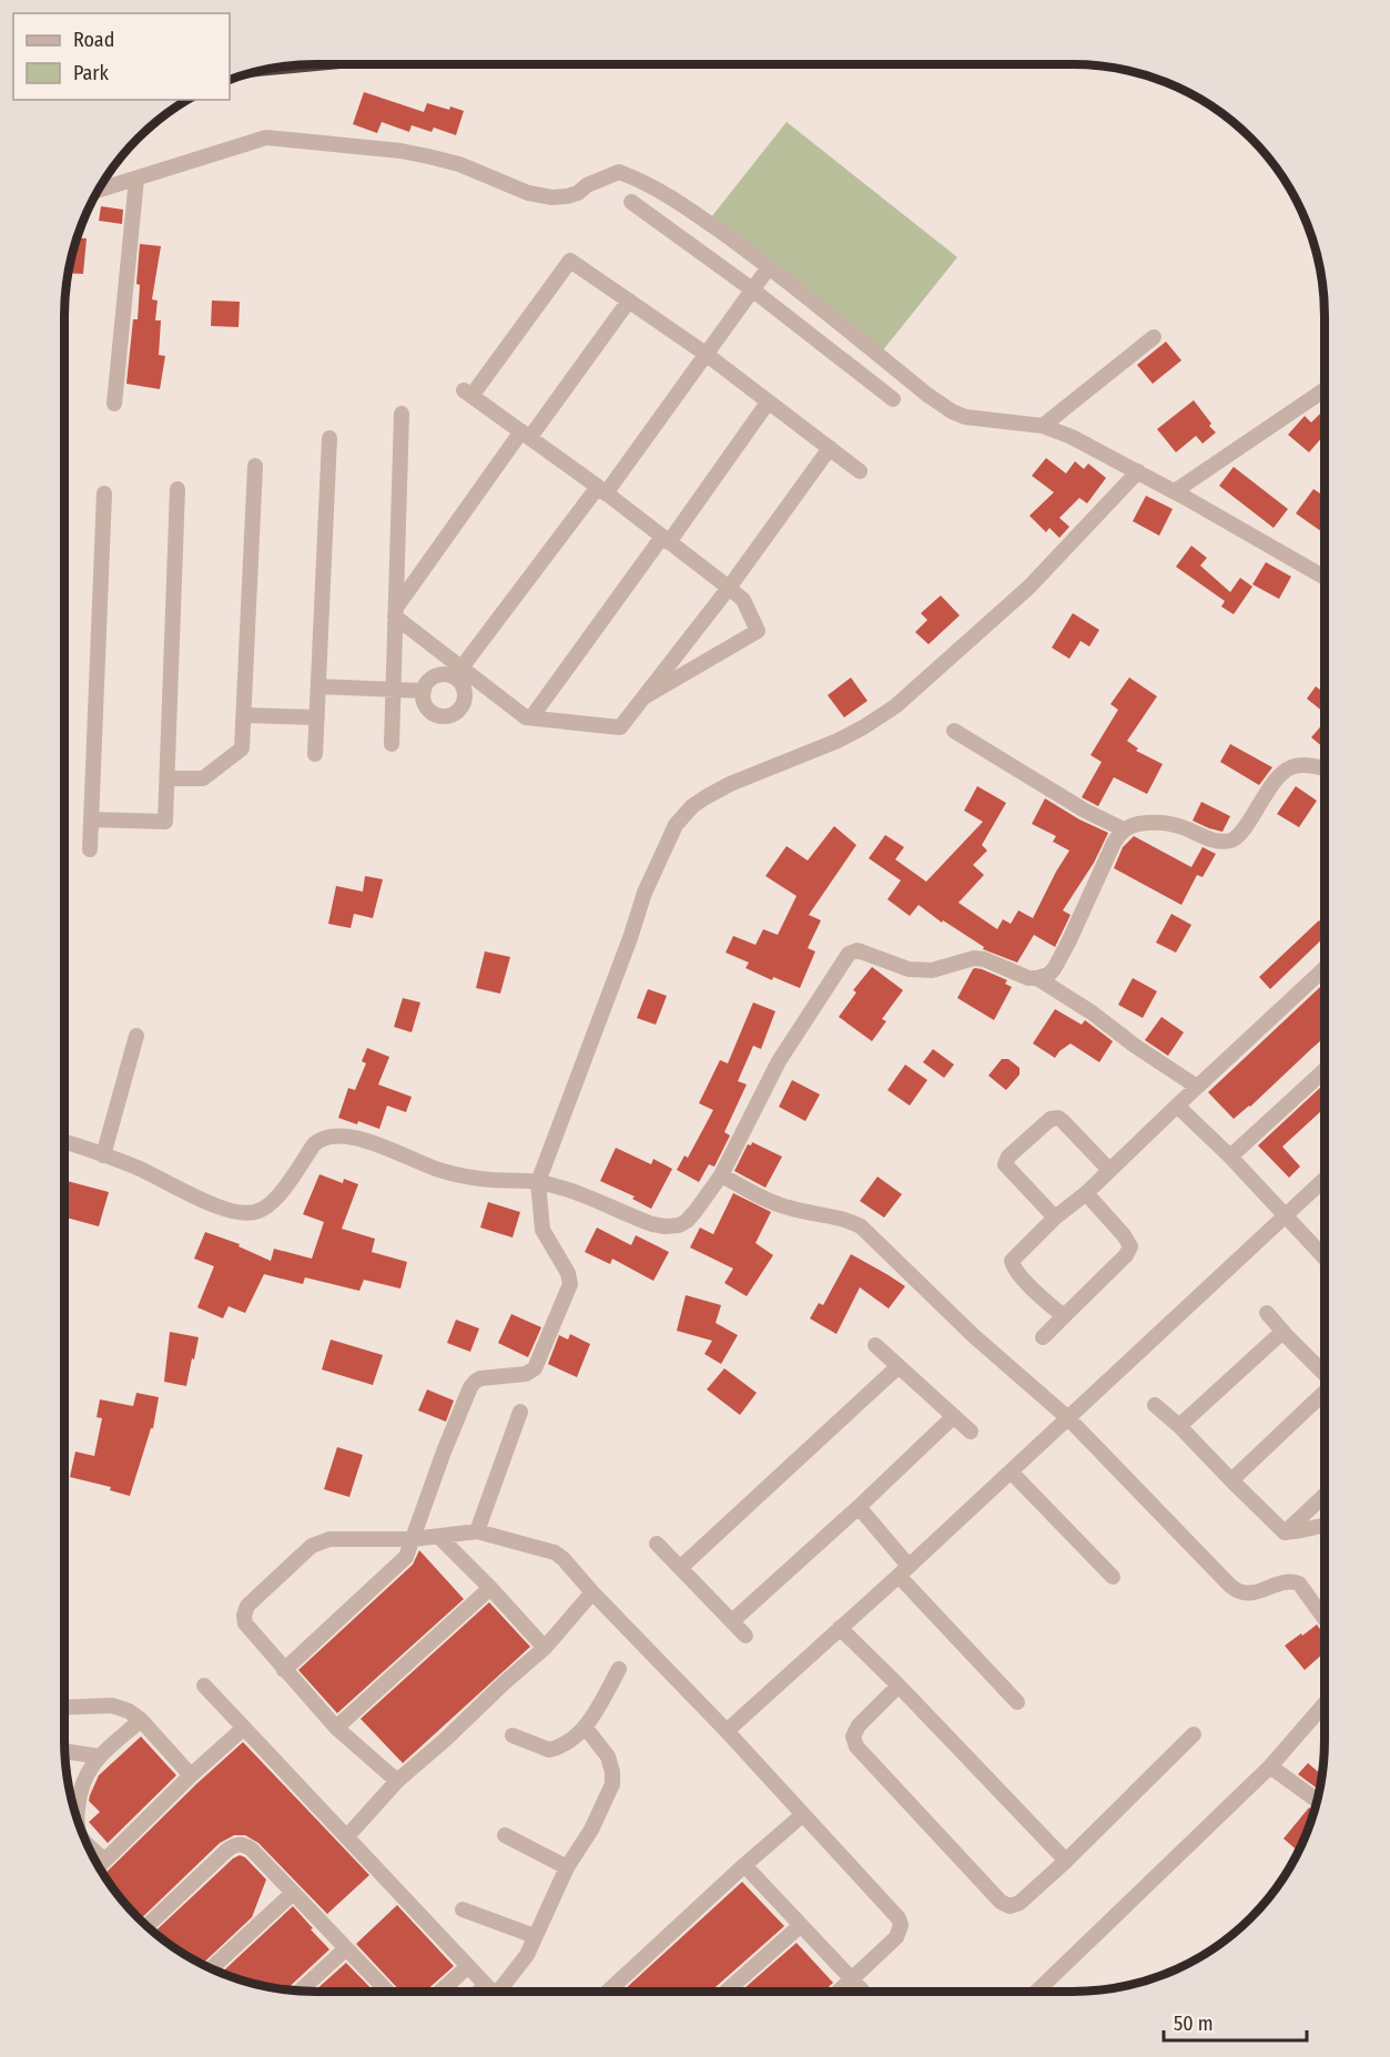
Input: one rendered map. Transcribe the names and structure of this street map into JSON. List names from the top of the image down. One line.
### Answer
{"legend":["Road","Park"],"scale_bar":"50 m"}
